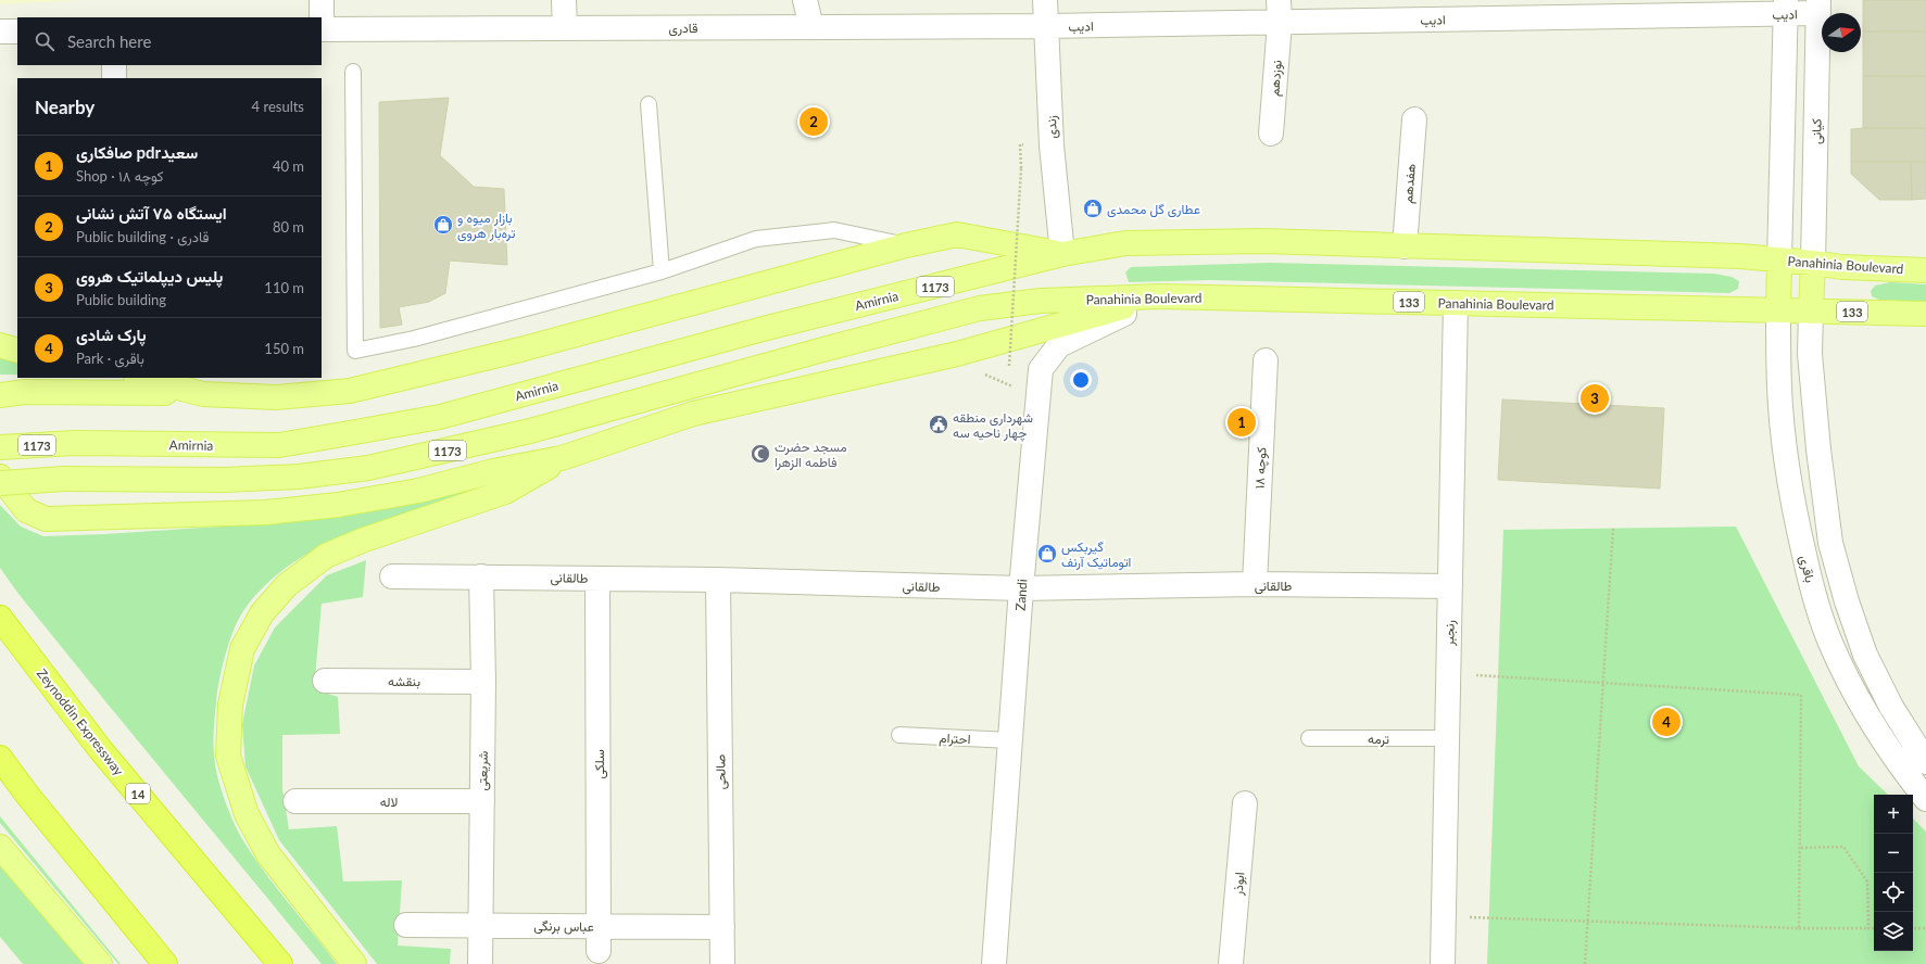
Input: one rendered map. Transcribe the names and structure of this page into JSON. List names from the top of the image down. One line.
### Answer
{"streets":{"highway":["Zeynoddin Expressway","14"],"main road":["Panahinia Boulevard","1173","Amirnia","133"],"street":["ادیب","قادری","نوزدهم","زندی","کیانی","هفدهم","کوچه ۱۸","باقری","طالقانی","Zandi","رنجبر","بنقشه","سلکی","شریعتی","صالحی","لاله","ابوذر","عباس برنگی"],"lane":["احترام","ترمه"]},"crossings":[["ادیب","قادری"],["ادیب","نوزدهم"],["ادیب","زندی"],["ادیب","کیانی"],["قادری","زندی"],["زندی","Panahinia Boulevard"],["زندی","Amirnia"],["کیانی","Panahinia Boulevard"],["هفدهم","Panahinia Boulevard"],["Panahinia Boulevard","1173"],["Panahinia Boulevard","Amirnia"],["Panahinia Boulevard","باقری"],["Panahinia Boulevard","Zandi"],["Panahinia Boulevard","رنجبر"],["کوچه ۱۸","طالقانی"],["طالقانی","Zandi"],["طالقانی","رنجبر"],["طالقانی","سلکی"],["طالقانی","شریعتی"],["طالقانی","صالحی"],["Zandi","احترام"],["رنجبر","ترمه"],["بنقشه","شریعتی"],["سلکی","عباس برنگی"],["شریعتی","لاله"],["شریعتی","عباس برنگی"],["صالحی","عباس برنگی"]],"places":{"shop":["عطاری گل محمدی","بازار میوه و تره‌بار هروی","گیربکس اتوماتیک آرنف"],"public building":["شهرداری منطقه چهار ناحیه سه"],"mosque":["مسجد حضرت فاطمه الزهرا"]},"north":"right","page":{"search":"Search here","heading":["Nearby","4 results"],"pins":["2","3","1","4"],"list":[{"mark":"1","name":"صافکاری pdrسعید","note":"Shop · کوچه ۱۸","value":"40 m"},{"mark":"2","name":"ایستگاه ۷۵ آتش نشانی","note":"Public building · قادری","value":"80 m"},{"mark":"3","name":"پلیس دیپلماتیک هروی","note":"Public building","value":"110 m"},{"mark":"4","name":"پارک شادی","note":"Park · باقری","value":"150 m"}],"map_buttons":["+","−"]}}
